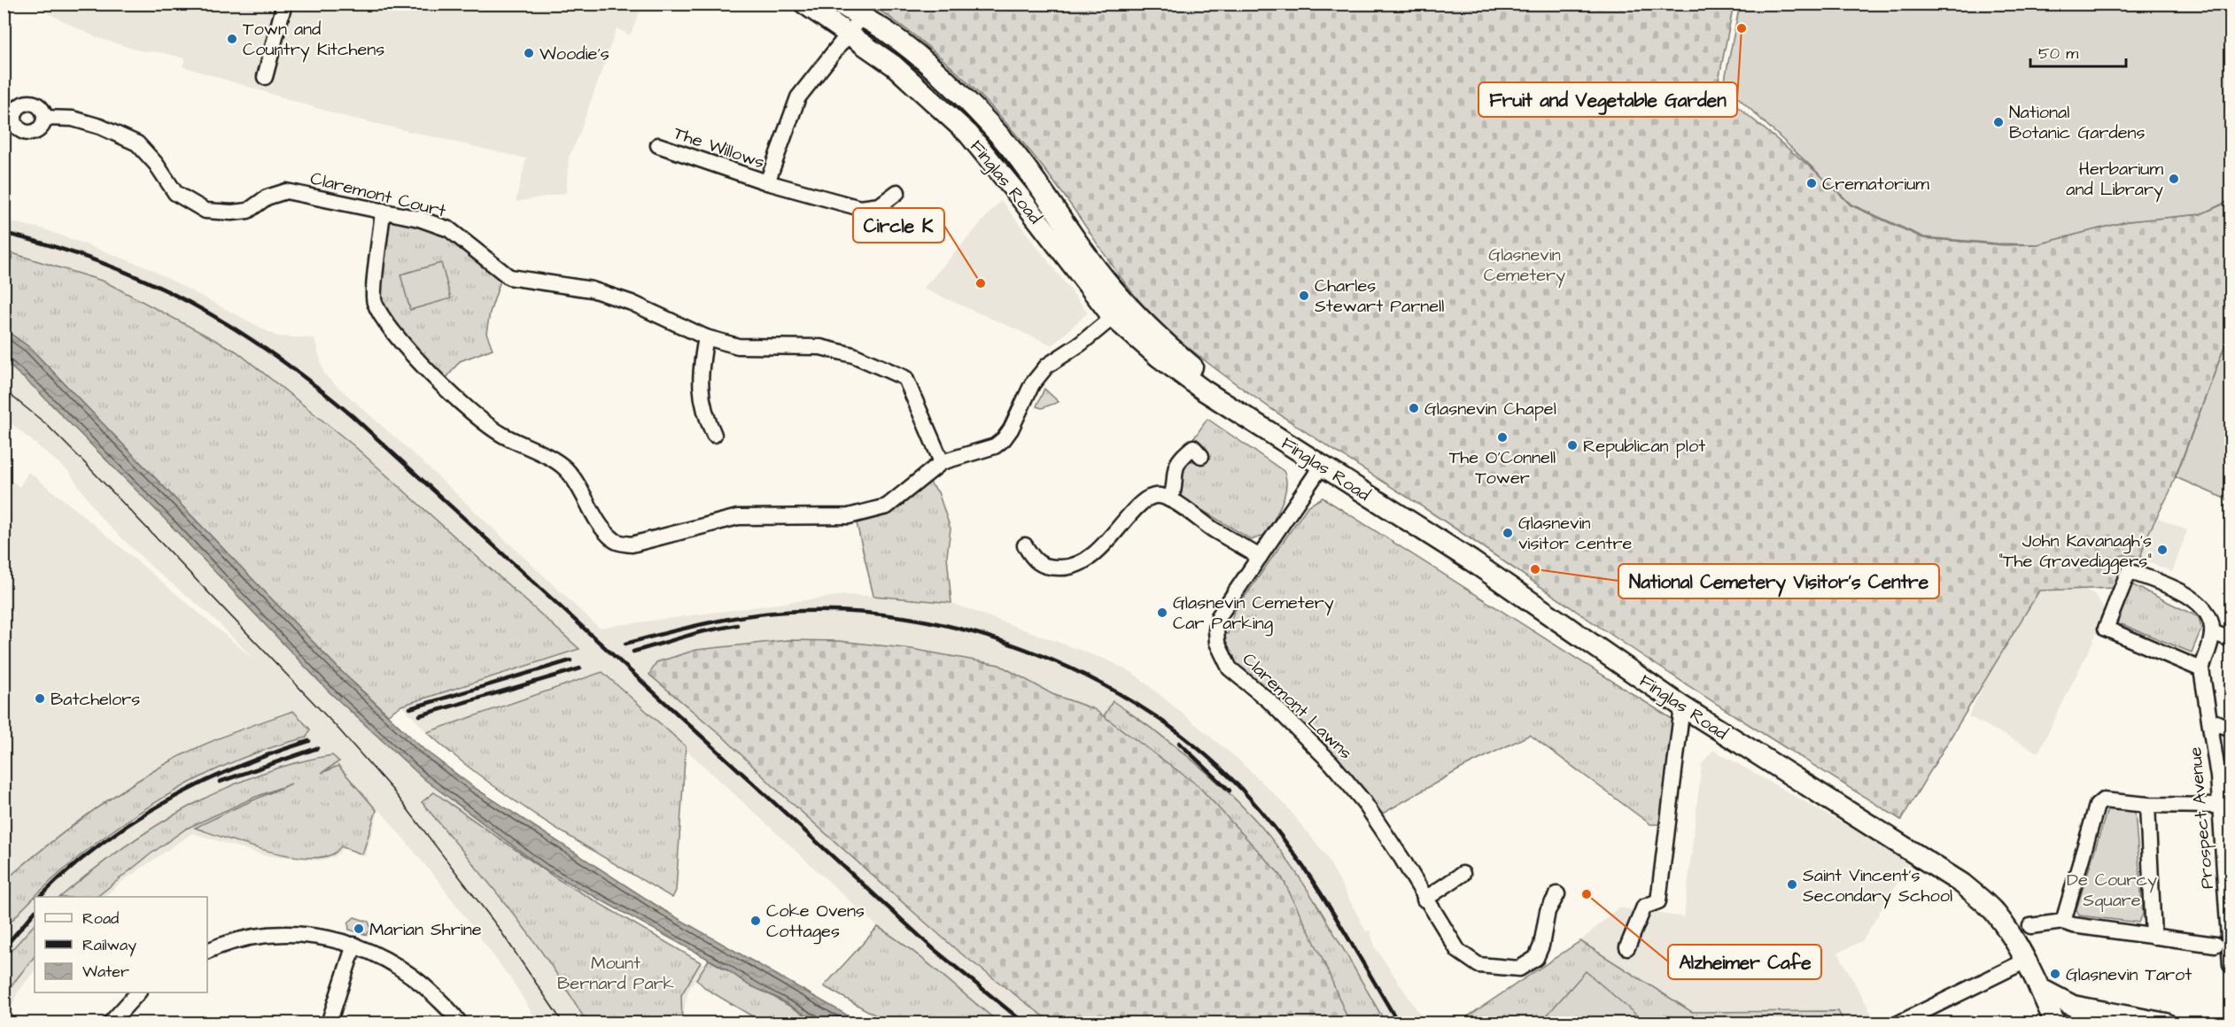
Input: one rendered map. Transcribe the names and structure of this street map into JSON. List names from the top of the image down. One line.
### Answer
{"streets":{"main road":["Finglas Road"],"street":["The Willows","Claremont Court","Claremont Lawns","Prospect Avenue"]},"crossings":[["The Willows","Finglas Road"],["Finglas Road","Claremont Lawns"]],"parks":["Glasnevin Cemetery","De Courcy Square","Mount Bernard Park"],"places":["Fruit and Vegetable Garden","Town and Country Kitchens","Woodie's","National Botanic Gardens","Herbarium and Library","Crematorium","Circle K","Charles Stewart Parnell","Glasnevin Chapel","The O'Connell Tower","Republican plot","Glasnevin visitor centre","John Kavanagh’s \"The Gravediggers\"","National Cemetery Visitor's Centre","Glasnevin Cemetery Car Parking","Batchelors","Saint Vincent's Secondary School","Alzheimer Cafe","Coke Ovens Cottages","Marian Shrine","Glasnevin Tarot"],"legend":["Road","Railway","Water"],"scale_bar":"50 m"}
